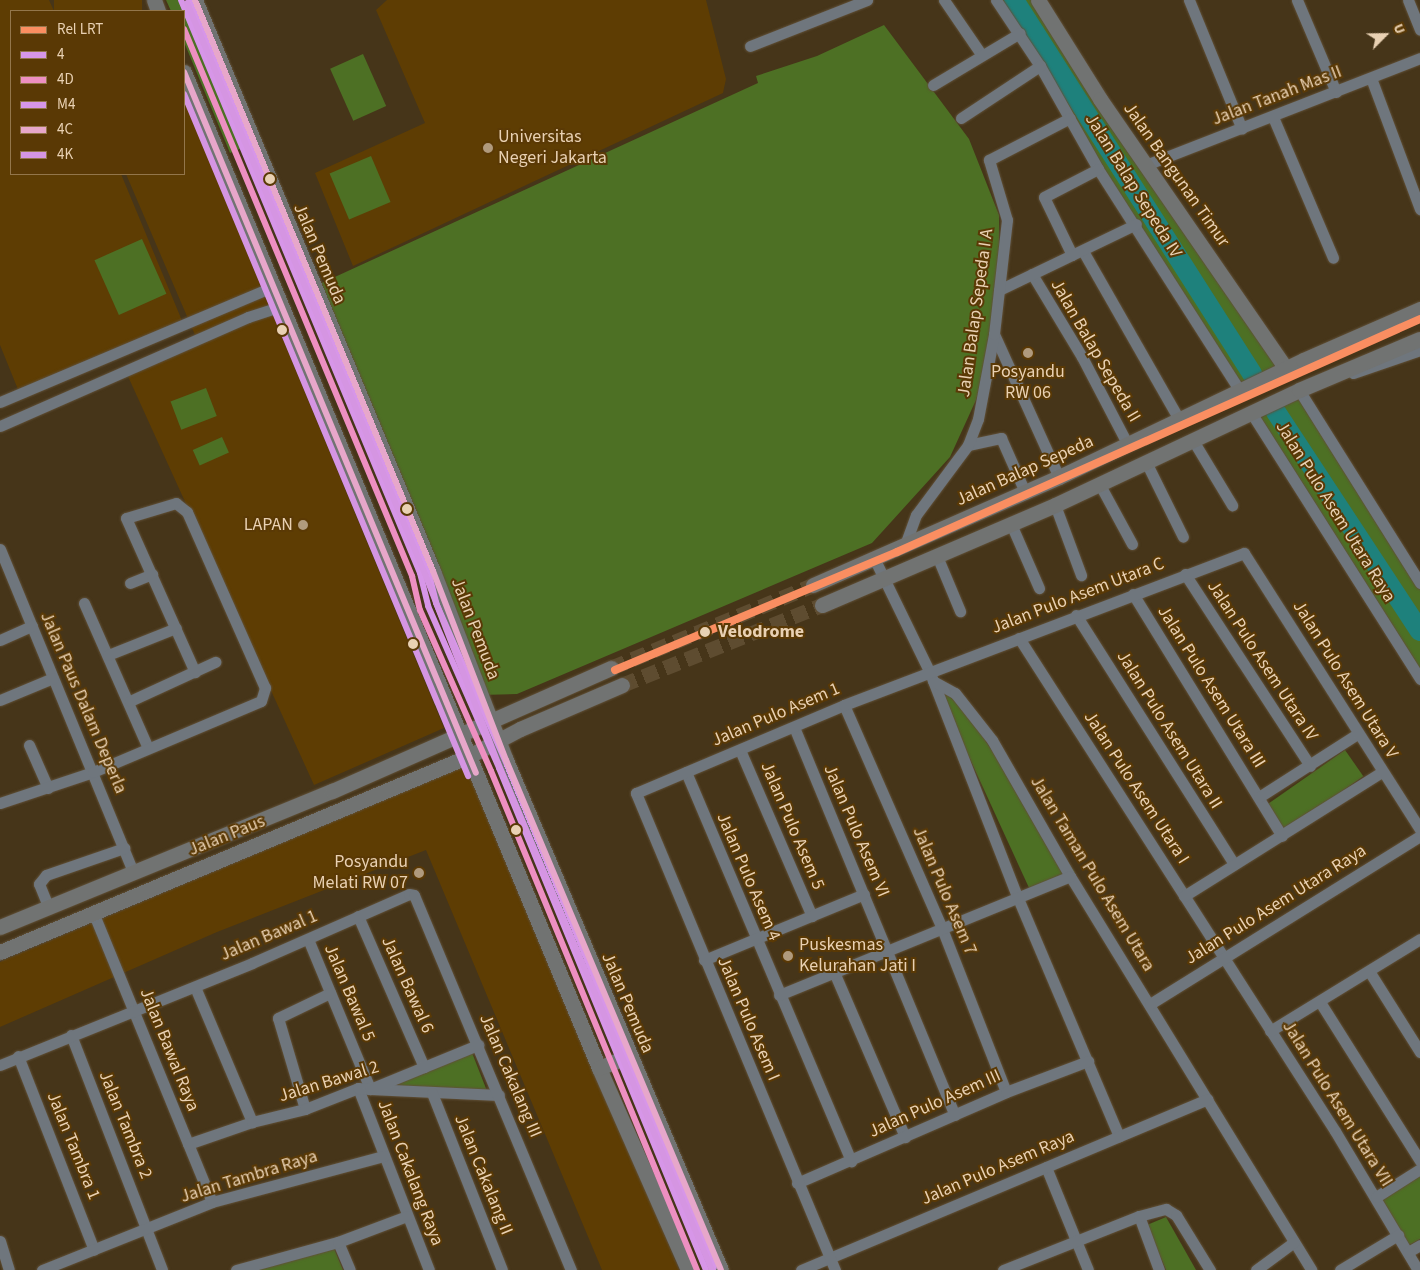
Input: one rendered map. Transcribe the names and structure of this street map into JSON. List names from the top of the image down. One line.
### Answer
{"streets":{"main road":["Jalan Bangunan Timur","Jalan Pemuda","Jalan Balap Sepeda","Jalan Paus"],"street":["Jalan Tanah Mas II","Jalan Balap Sepeda IV","Jalan Balap Sepeda I A","Jalan Balap Sepeda II","Jalan Pulo Asem Utara Raya","Jalan Pulo Asem Utara C","Jalan Pulo Asem Utara IV","Jalan Pulo Asem Utara V","Jalan Pulo Asem Utara III","Jalan Paus Dalam Deperla","Jalan Pulo Asem 1","Jalan Pulo Asem Utara II","Jalan Pulo Asem Utara I","Jalan Pulo Asem 5","Jalan Pulo Asem VI","Jalan Taman Pulo Asem Utara","Jalan Pulo Asem 4","Jalan Pulo Asem 7","Jalan Bawal 1","Jalan Bawal 6","Jalan Bawal 5","Jalan Pulo Asem I","Jalan Bawal Raya","Jalan Cakalang III","Jalan Bawal 2","Jalan Pulo Asem III","Jalan Pulo Asem Utara VII","Jalan Tambra 2","Jalan Tambra 1","Jalan Pulo Asem Raya","Jalan Cakalang Raya","Jalan Cakalang II","Jalan Tambra Raya"]},"crossings":[["Jalan Tanah Mas II","Jalan Bangunan Timur"],["Jalan Bangunan Timur","Jalan Balap Sepeda"],["Jalan Balap Sepeda IV","Jalan Balap Sepeda I A"],["Jalan Balap Sepeda IV","Jalan Balap Sepeda"],["Jalan Balap Sepeda I A","Jalan Balap Sepeda"],["Jalan Balap Sepeda II","Jalan Balap Sepeda"],["Jalan Pulo Asem Utara Raya","Jalan Pulo Asem Utara I"],["Jalan Pulo Asem Utara Raya","Jalan Taman Pulo Asem Utara"],["Jalan Pulo Asem Utara Raya","Jalan Pulo Asem Utara VII"],["Jalan Pulo Asem Utara C","Jalan Pulo Asem Utara IV"],["Jalan Pulo Asem Utara C","Jalan Pulo Asem Utara V"],["Jalan Pulo Asem Utara C","Jalan Pulo Asem Utara III"],["Jalan Pulo Asem Utara C","Jalan Pulo Asem 1"],["Jalan Pulo Asem Utara C","Jalan Pulo Asem Utara II"],["Jalan Pulo Asem Utara C","Jalan Pulo Asem Utara I"],["Jalan Pulo Asem Utara C","Jalan Taman Pulo Asem Utara"],["Jalan Pulo Asem Utara IV","Jalan Pulo Asem Utara III"],["Jalan Pulo Asem Utara V","Jalan Pulo Asem Utara III"],["Jalan Paus Dalam Deperla","Jalan Paus"],["Jalan Pulo Asem 1","Jalan Pulo Asem 5"],["Jalan Pulo Asem 1","Jalan Pulo Asem VI"],["Jalan Pulo Asem 1","Jalan Taman Pulo Asem Utara"],["Jalan Pulo Asem 1","Jalan Pulo Asem 4"],["Jalan Pulo Asem 1","Jalan Pulo Asem 7"],["Jalan Pulo Asem 1","Jalan Pulo Asem I"],["Jalan Pulo Asem Utara I","Jalan Pulo Asem Utara VII"],["Jalan Pulo Asem VI","Jalan Pulo Asem III"],["Jalan Paus","Jalan Bawal Raya"],["Jalan Taman Pulo Asem Utara","Jalan Pulo Asem Raya"],["Jalan Pulo Asem 4","Jalan Pulo Asem III"],["Jalan Pulo Asem 7","Jalan Pulo Asem III"],["Jalan Bawal 1","Jalan Bawal 6"],["Jalan Bawal 1","Jalan Bawal 5"],["Jalan Bawal 1","Jalan Bawal Raya"],["Jalan Bawal 1","Jalan Cakalang III"],["Jalan Bawal 1","Jalan Tambra 2"],["Jalan Bawal 1","Jalan Tambra 1"],["Jalan Bawal 6","Jalan Bawal 2"],["Jalan Bawal 5","Jalan Bawal 2"],["Jalan Bawal 5","Jalan Cakalang Raya"],["Jalan Pulo Asem I","Jalan Pulo Asem III"],["Jalan Pulo Asem I","Jalan Pulo Asem Raya"],["Jalan Bawal Raya","Jalan Bawal 2"],["Jalan Bawal Raya","Jalan Tambra Raya"],["Jalan Cakalang III","Jalan Bawal 2"],["Jalan Bawal 2","Jalan Cakalang Raya"],["Jalan Tambra 2","Jalan Tambra Raya"],["Jalan Tambra 1","Jalan Tambra Raya"],["Jalan Cakalang Raya","Jalan Tambra Raya"]],"places":["Universitas Negeri Jakarta","Posyandu RW 06","LAPAN","Velodrome","Posyandu Melati RW 07","Puskesmas Kelurahan Jati I"],"lines":["transit line 4","transit line M4","transit line 4C","transit line 4K","transit line 4D","rail line LRT"],"legend":["Rel LRT","4","4D","M4","4C","4K"],"north":"top right"}
